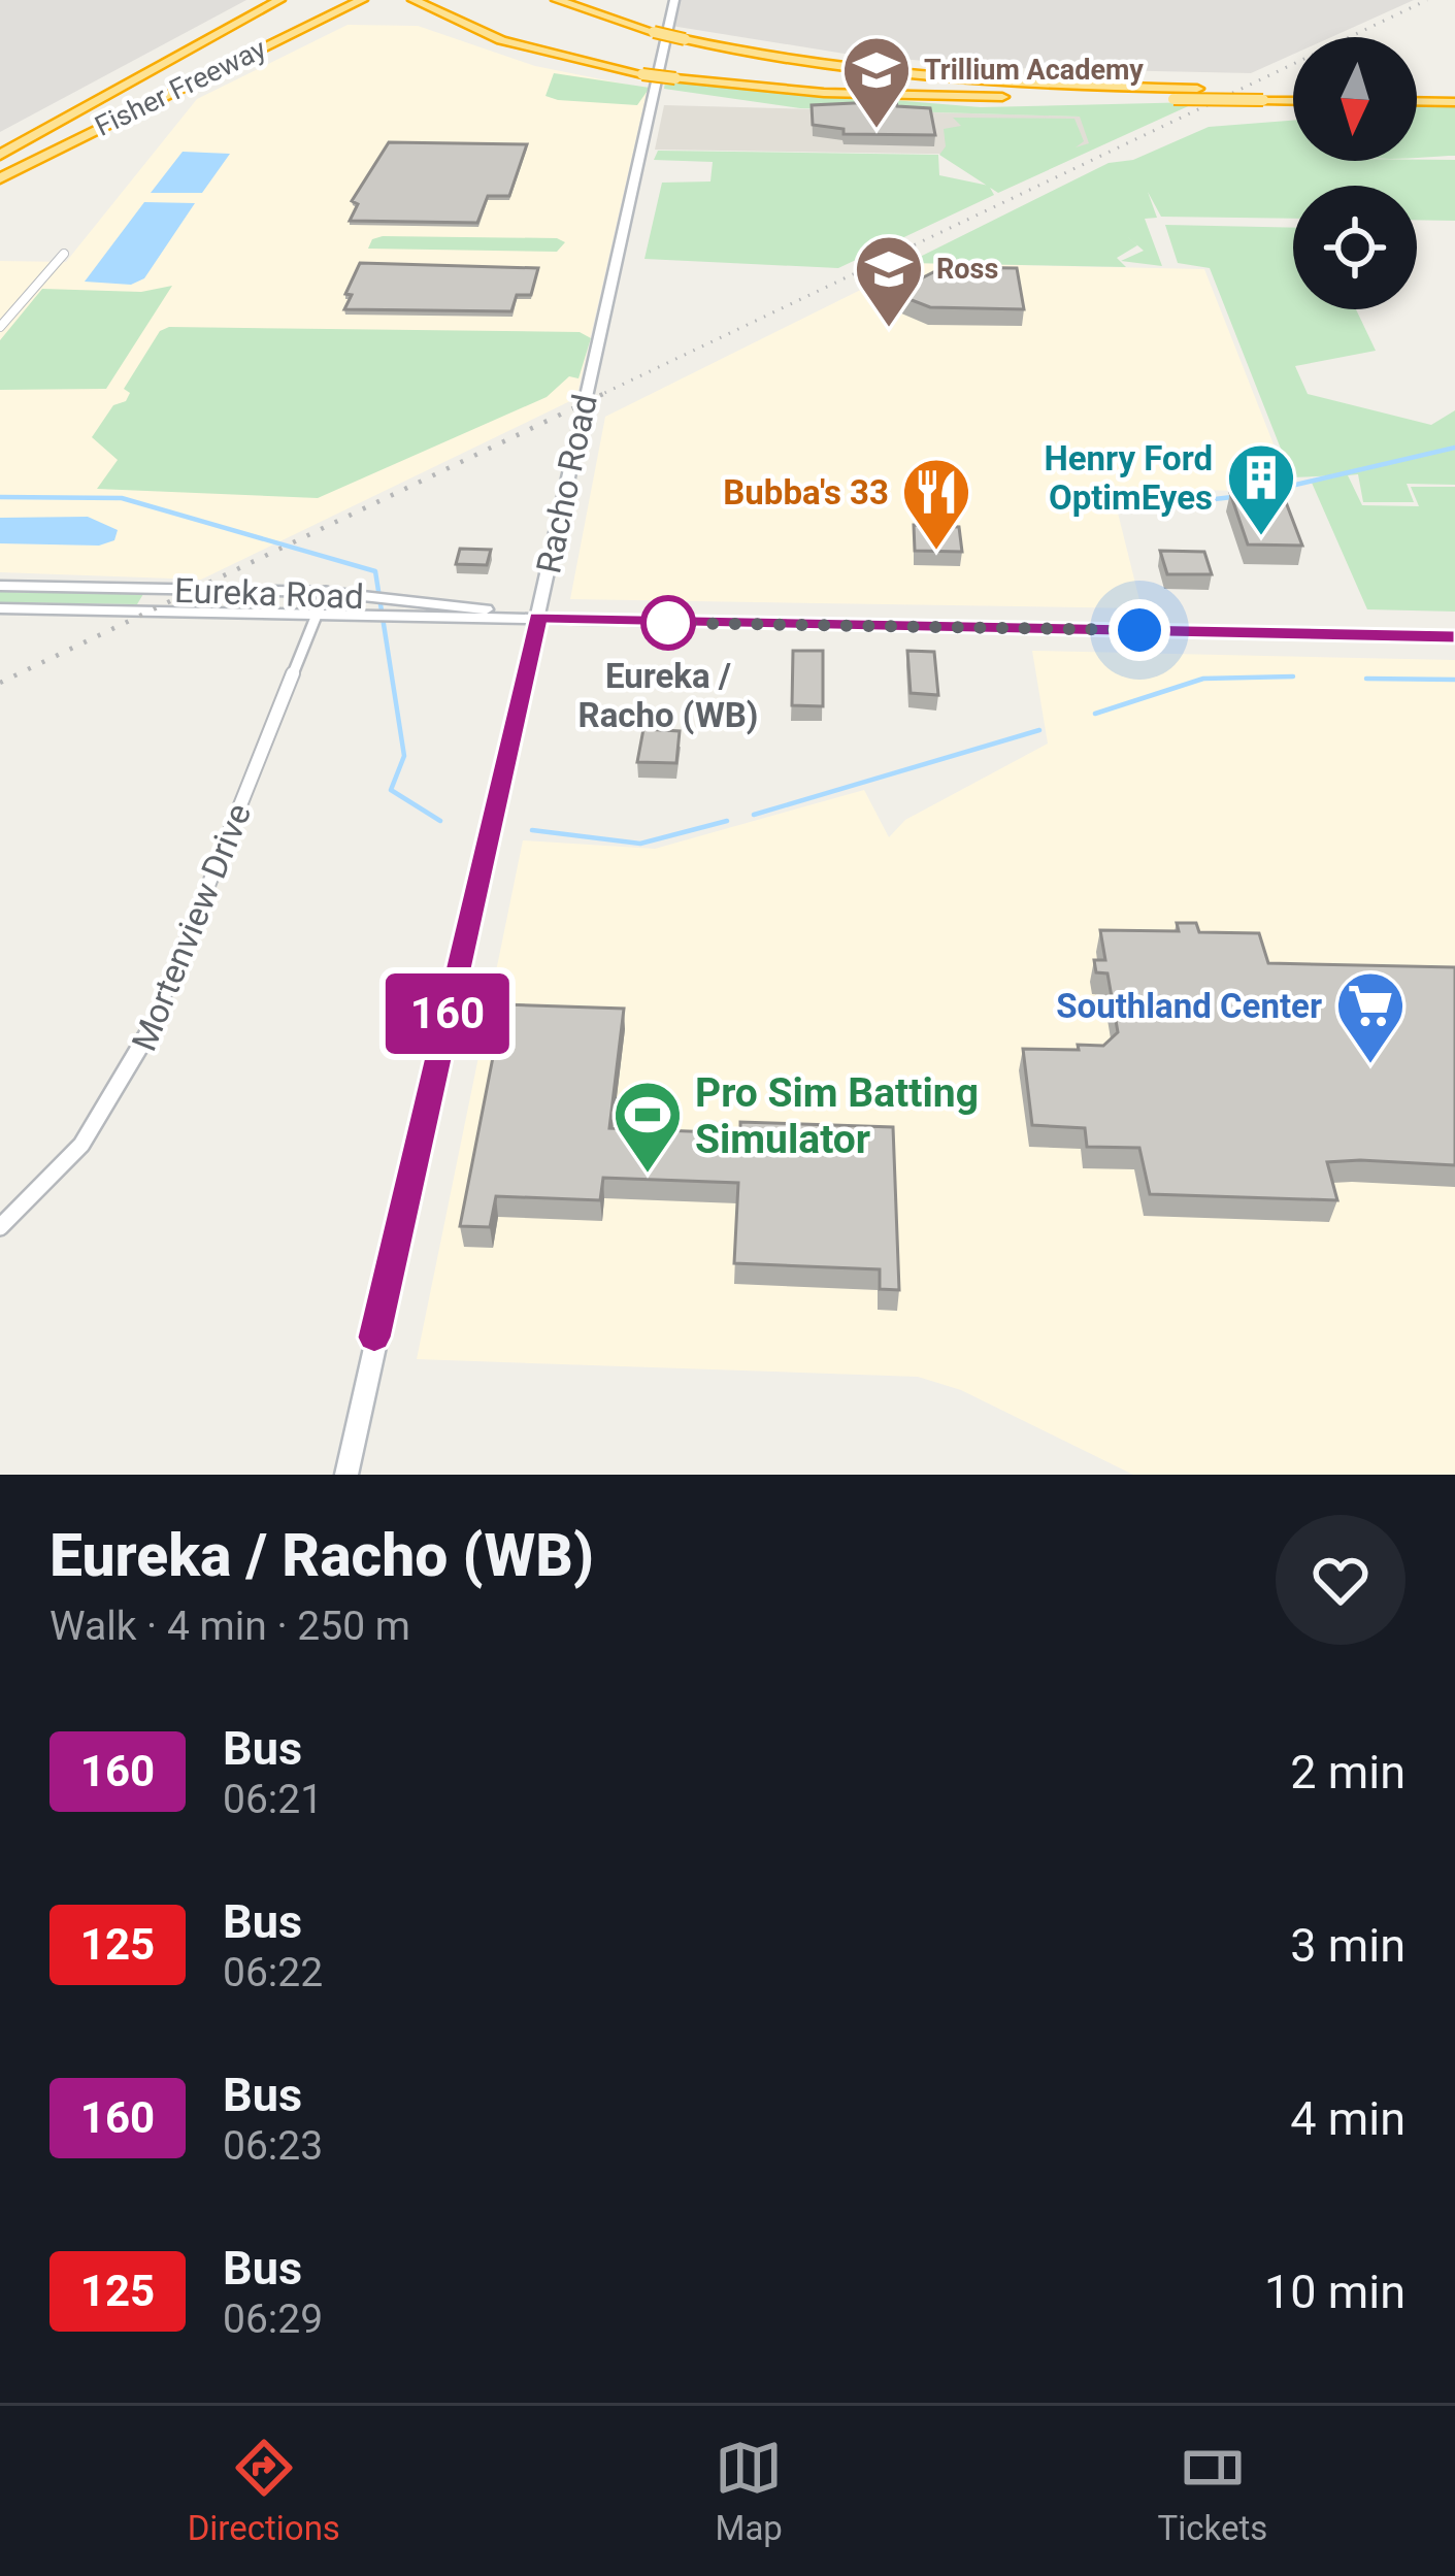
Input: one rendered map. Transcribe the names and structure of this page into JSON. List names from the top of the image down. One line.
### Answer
{"streets":{"highway":["Fisher Freeway"],"street":["Racho Road","Eureka Road","Mortenview Drive"]},"crossings":[["Racho Road","Eureka Road"],["Eureka Road","Mortenview Drive"]],"places":{"school or university":["Trillium Academy","Ross"],"building":["Henry Ford OptimEyes"],"restaurant":["Bubba's 33"],"other":["Eureka / Racho (WB)"],"supermarket":["Southland Center"],"sports":["Pro Sim Batting Simulator"]},"lines":["bus line 160"],"north":"bottom","page":{"on_map":"160","heading":["Eureka / Racho (WB)","Walk · 4 min · 250 m"],"list":[{"mark":"160","name":"Bus","note":"06:21","value":"2 min"},{"mark":"125","name":"Bus","note":"06:22","value":"3 min"},{"mark":"160","name":"Bus","note":"06:23","value":"4 min"},{"mark":"125","name":"Bus","note":"06:29","value":"10 min"}],"tabs":["Directions","Map","Tickets"]}}
